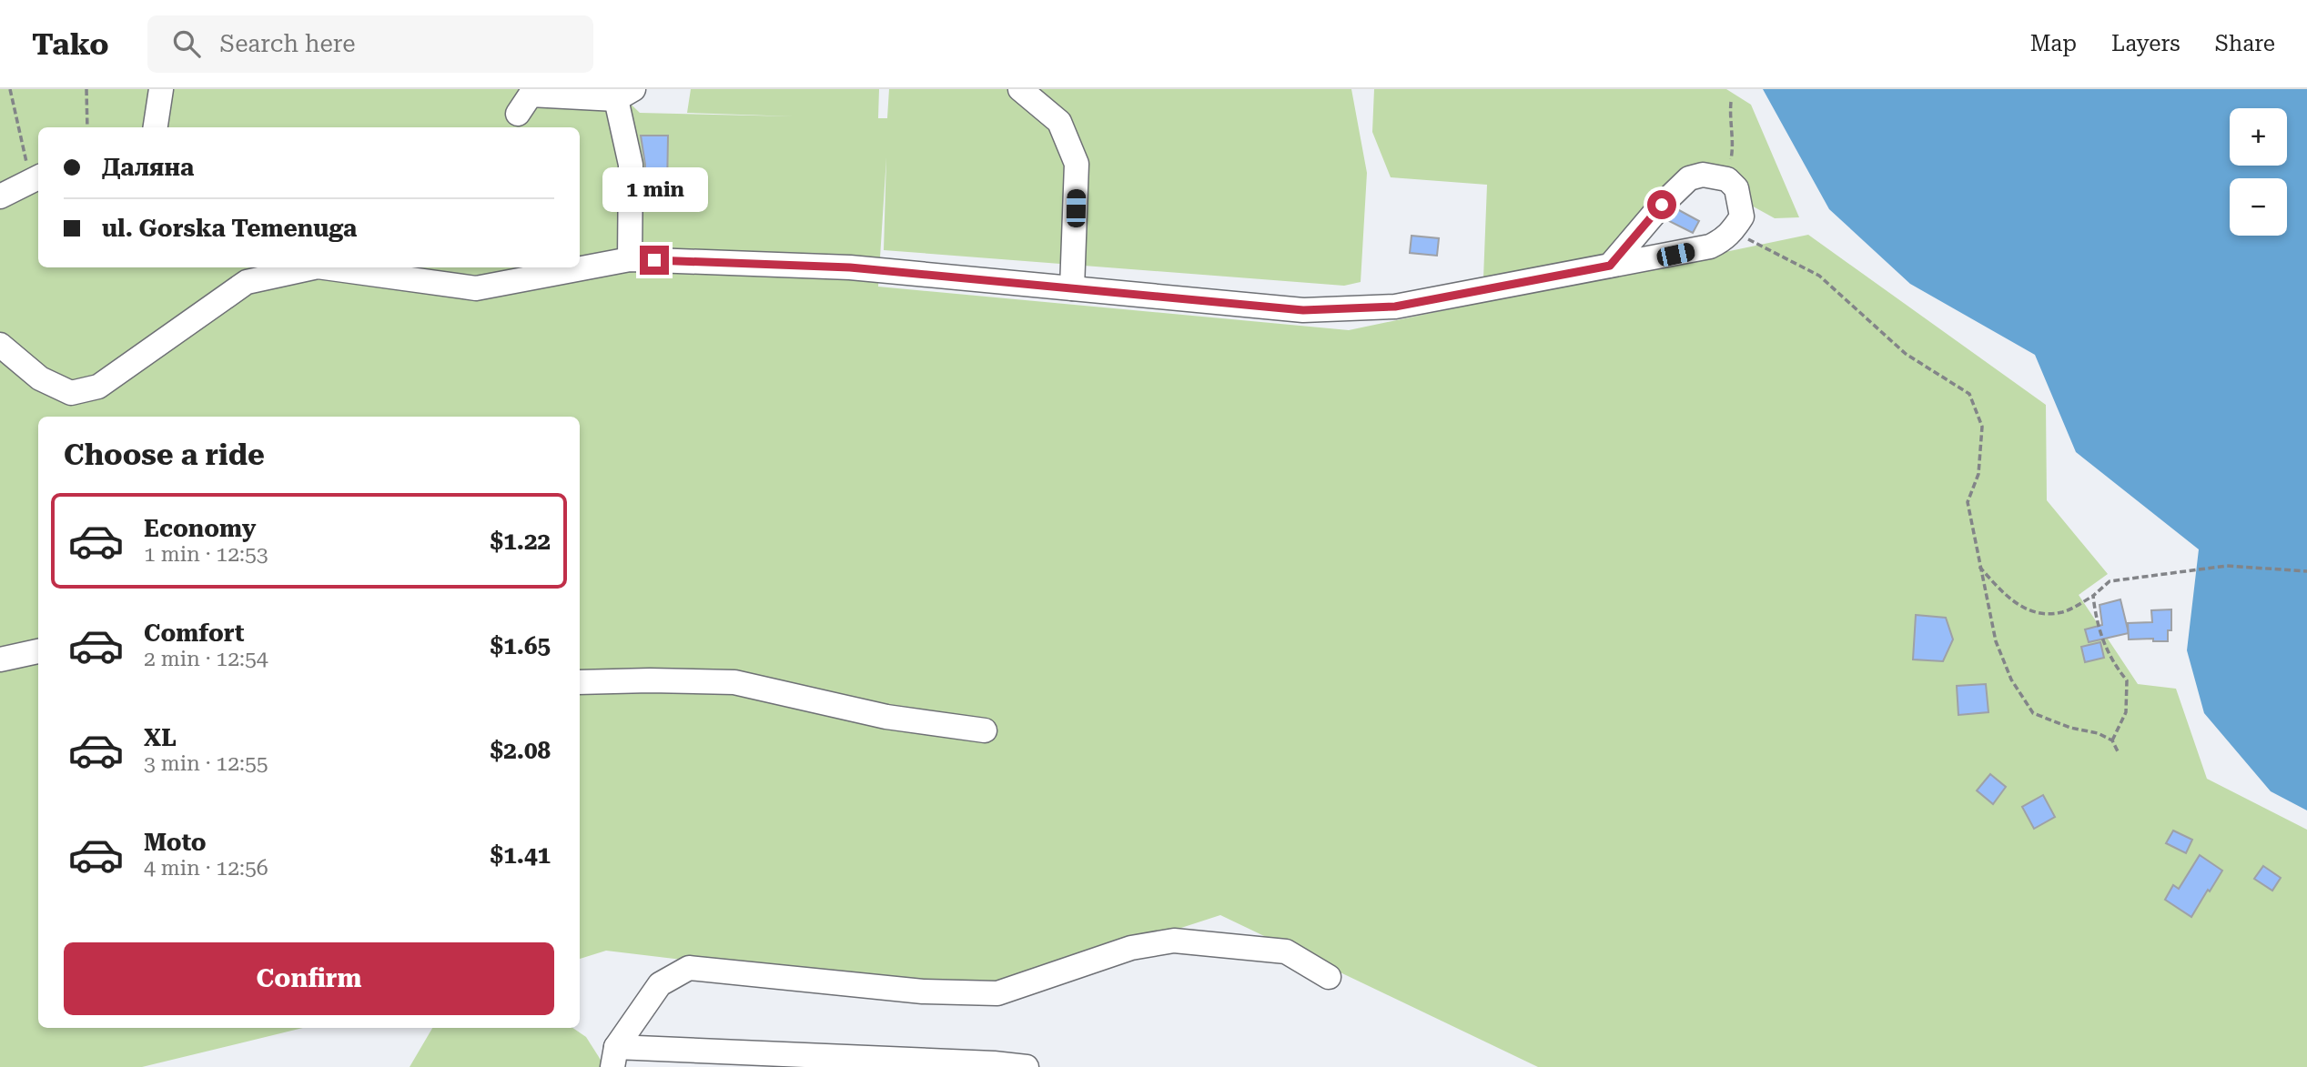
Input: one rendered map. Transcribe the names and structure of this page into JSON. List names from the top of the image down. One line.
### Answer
{"page":{"header":"Tako","search":"Search here","nav":["Map","Layers","Share"],"map_buttons":["+","−"],"banner":["Даляна","ul. Gorska Temenuga"],"bubble":"1 min","heading":"Choose a ride","list":[{"name":"Economy","note":"1 min · 12:53","value":"$1.22"},{"name":"Comfort","note":"2 min · 12:54","value":"$1.65"},{"name":"XL","note":"3 min · 12:55","value":"$2.08"},{"name":"Moto","note":"4 min · 12:56","value":"$1.41"}],"buttons":"Confirm"}}
